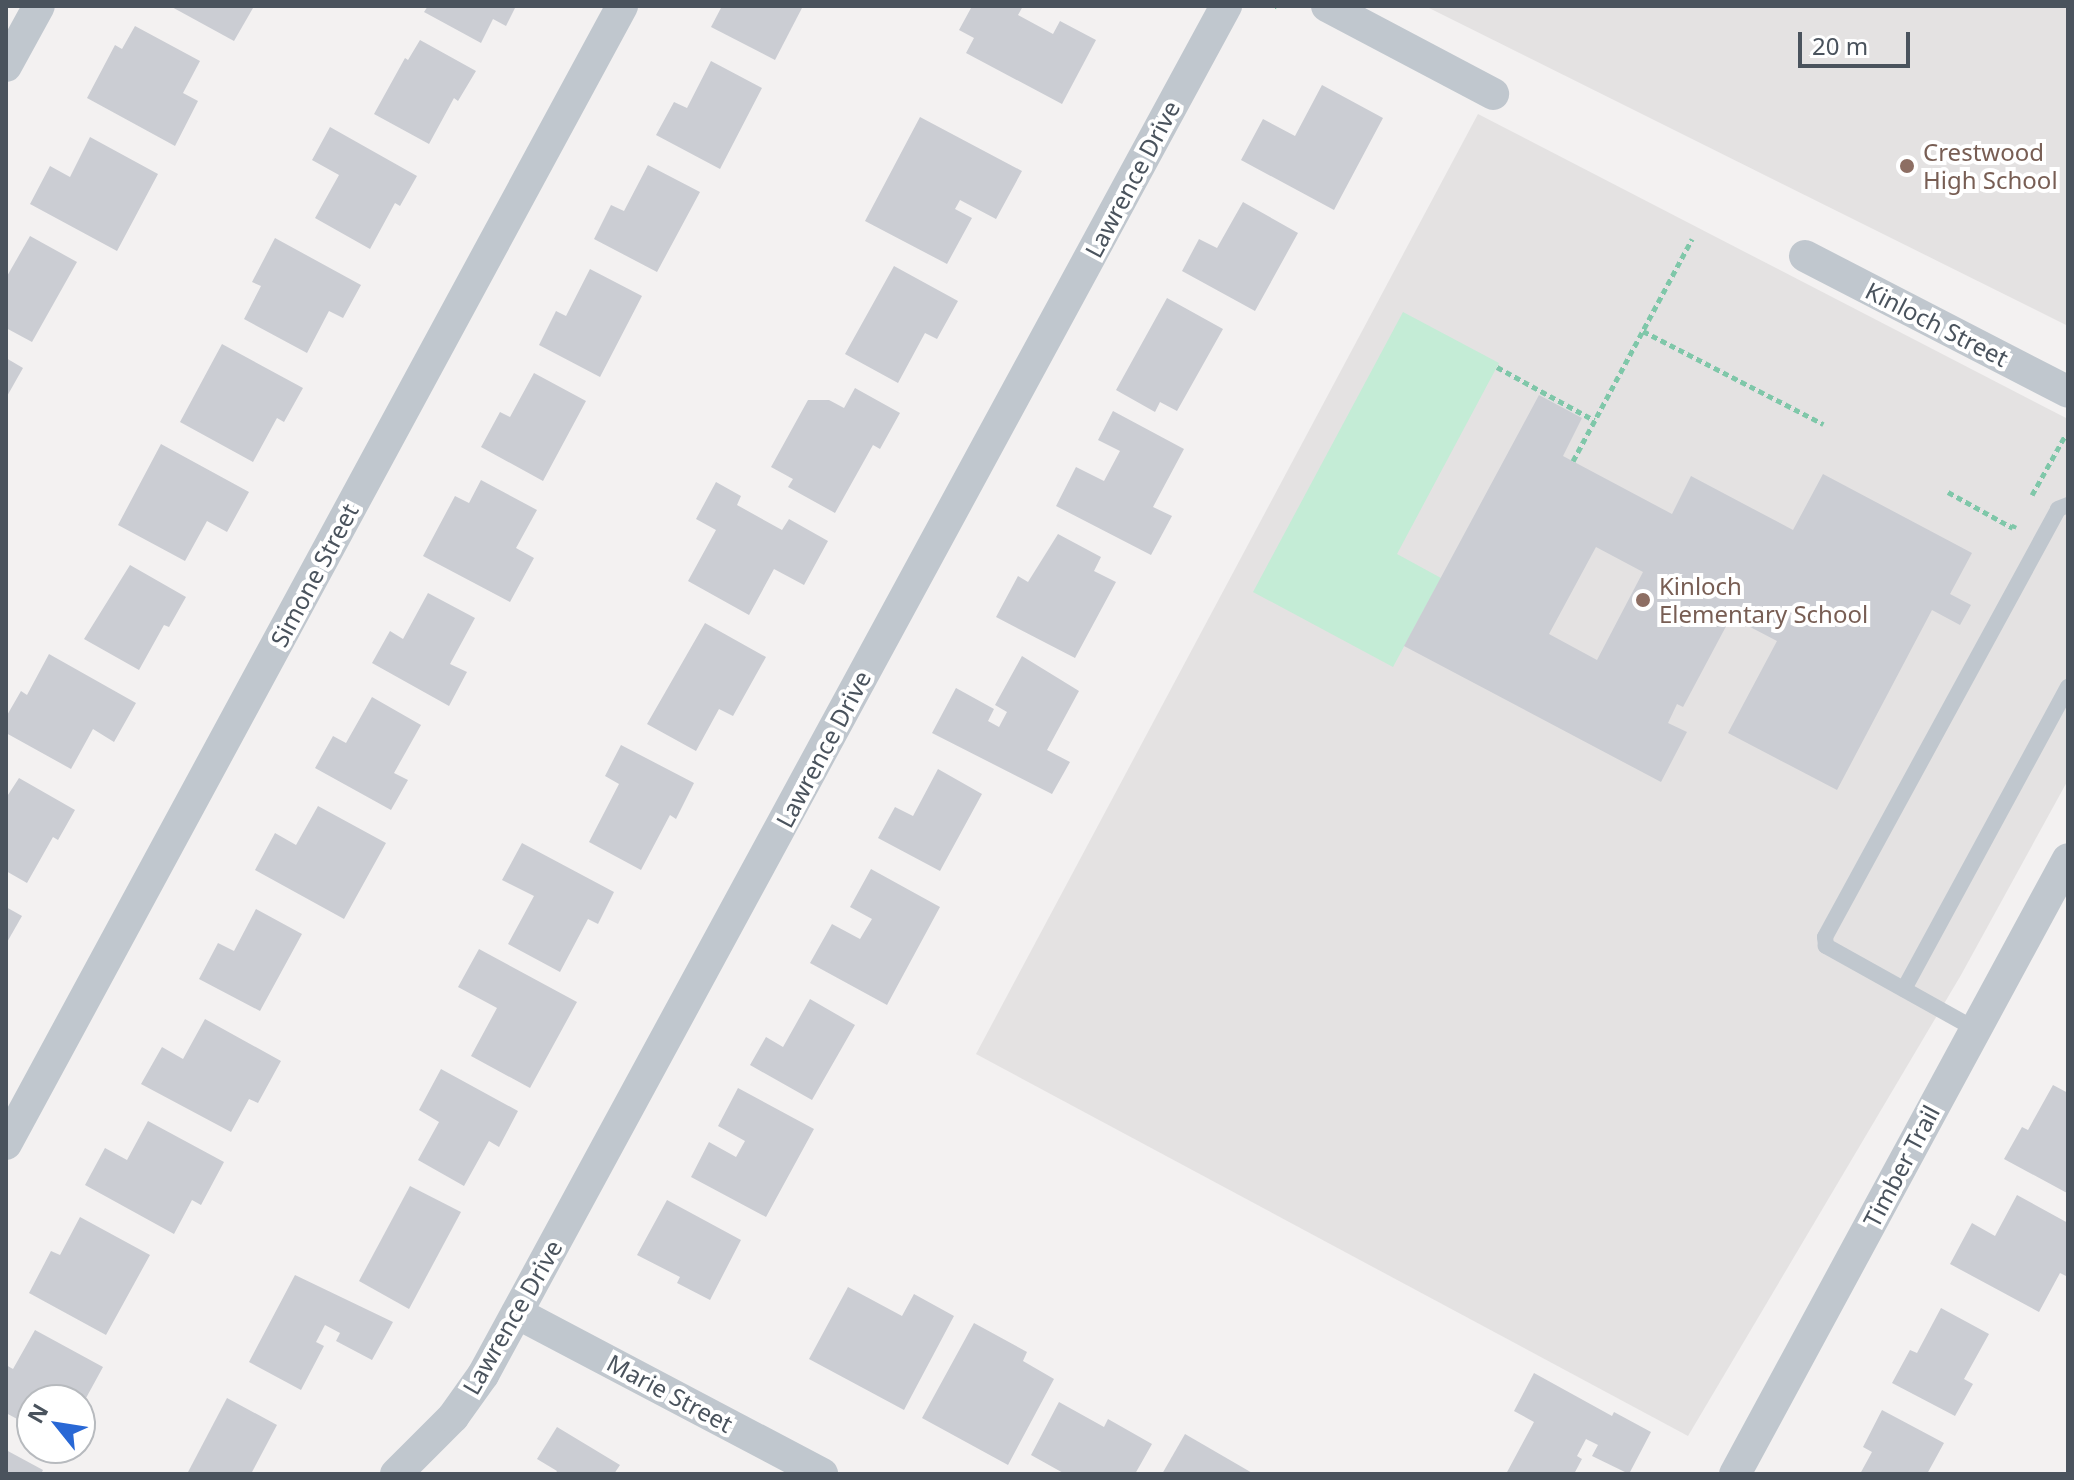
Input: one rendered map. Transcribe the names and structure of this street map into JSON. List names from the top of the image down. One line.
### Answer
{"streets":{"street":["Lawrence Drive","Kinloch Street","Simone Street","Timber Trail","Marie Street"]},"crossings":[["Lawrence Drive","Marie Street"]],"places":["Crestwood High School","Kinloch Elementary School"],"scale_bar":"20 m","north":"top left"}
